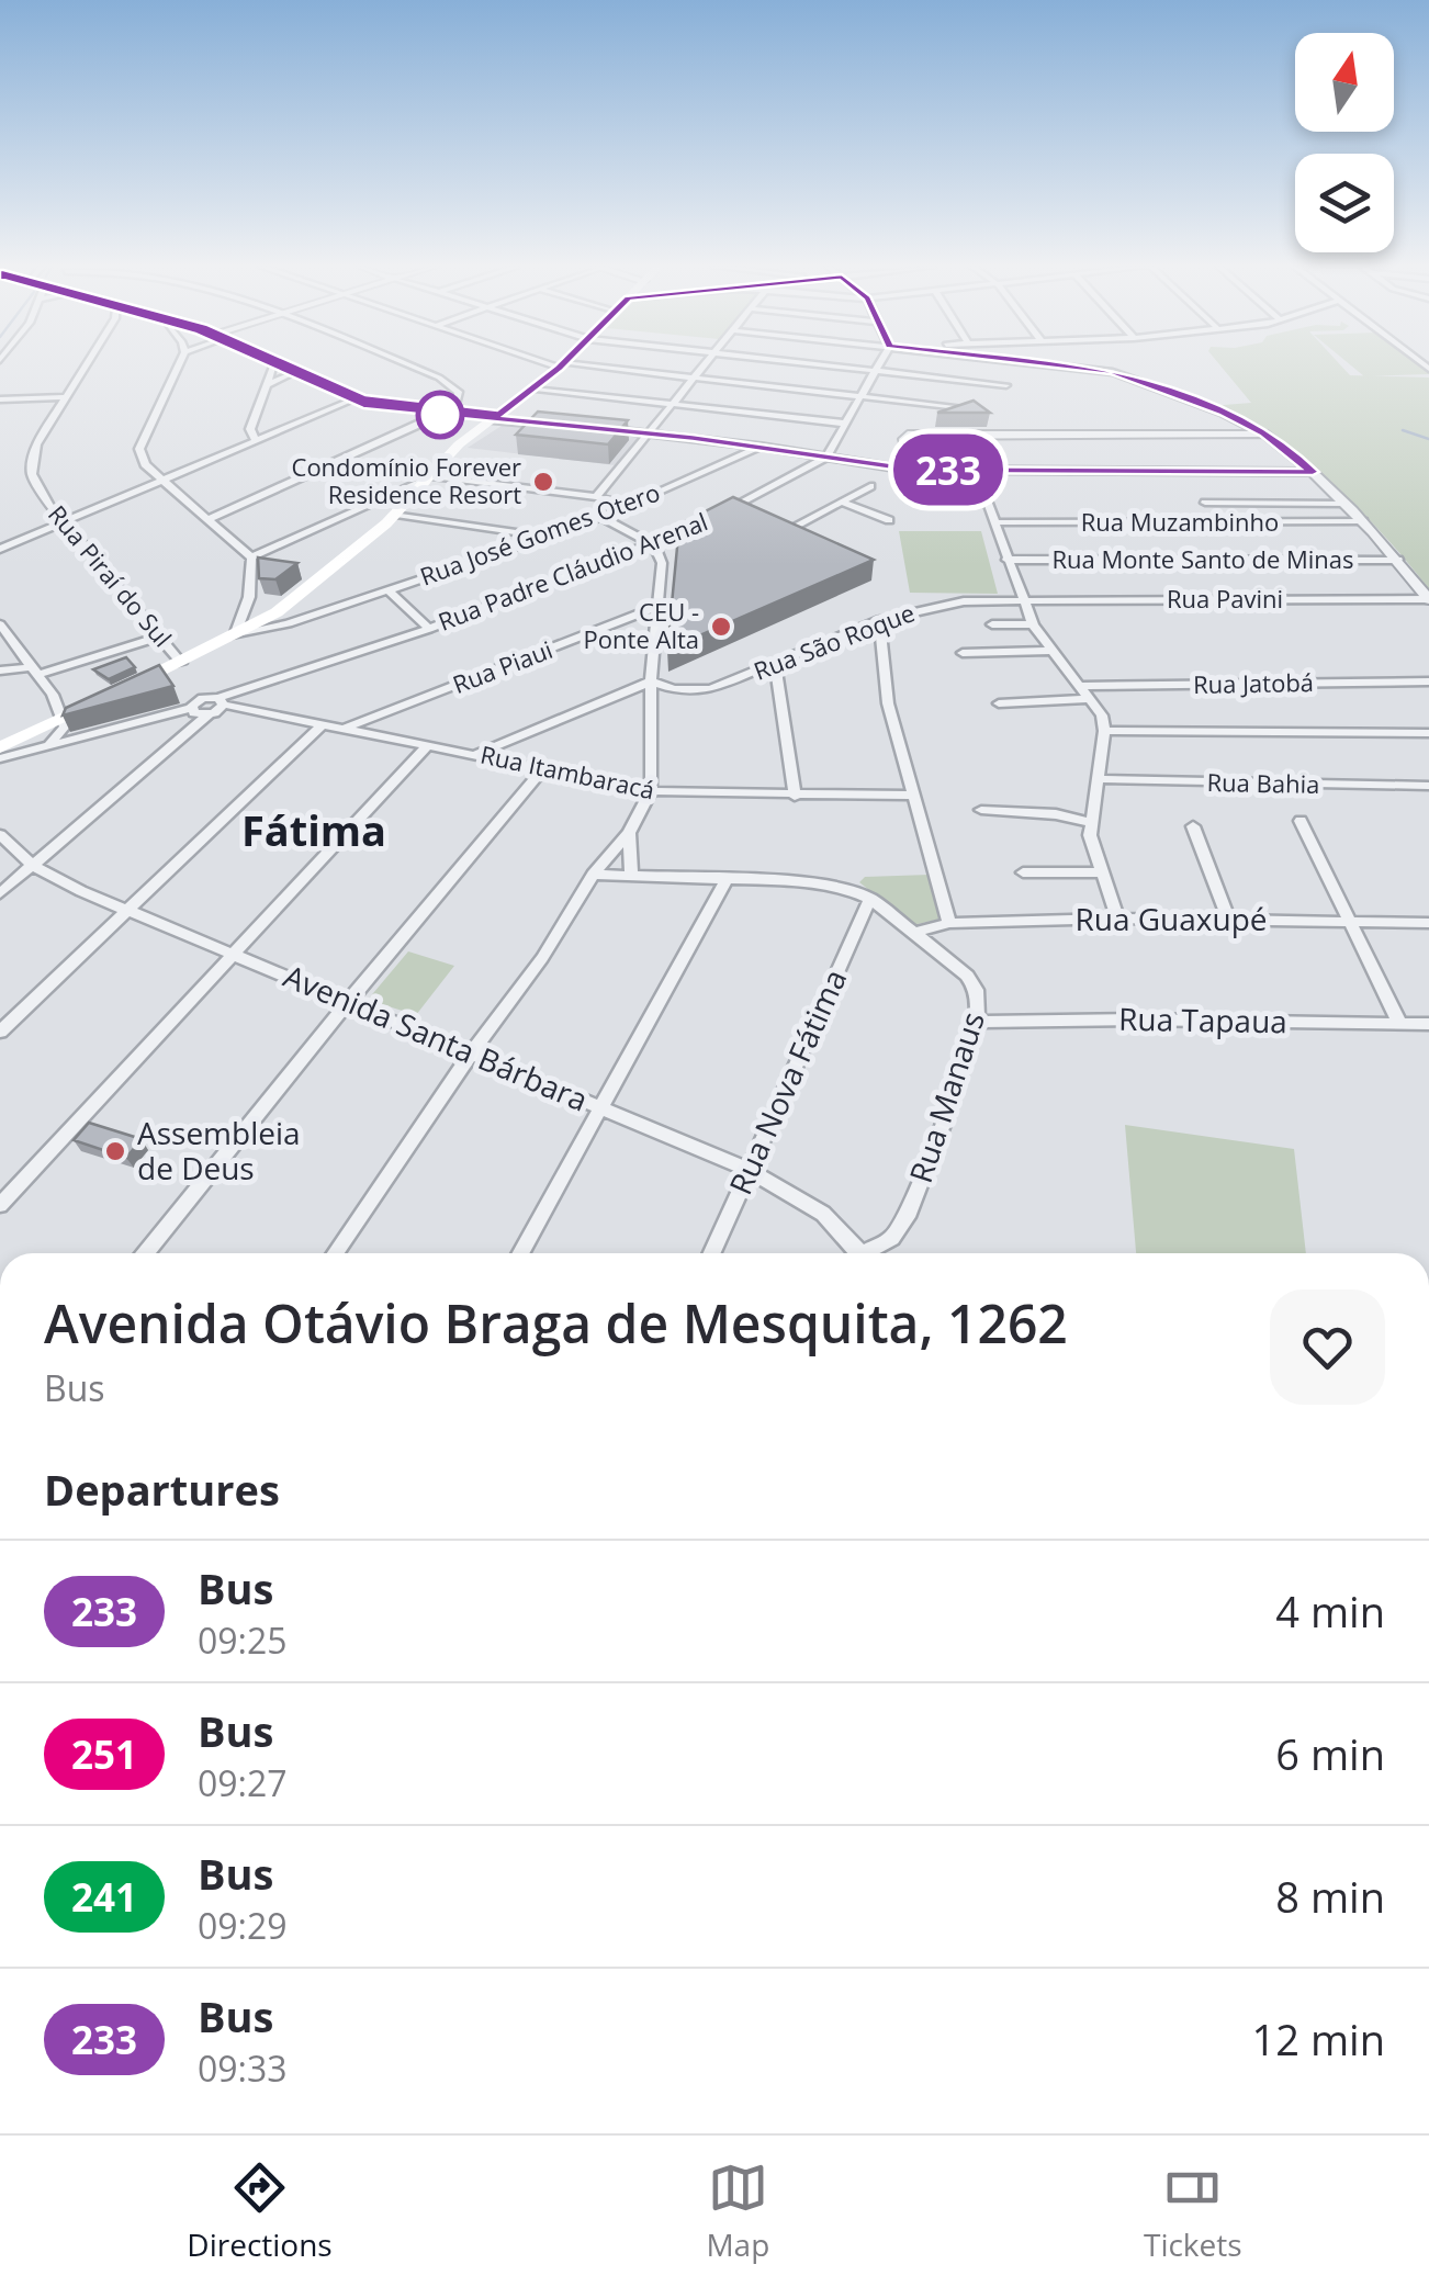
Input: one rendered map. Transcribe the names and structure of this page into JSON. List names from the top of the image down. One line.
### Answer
{"streets":{"street":["Rua Muzambinho","Rua José Gomes Otero","Rua Monte Santo de Minas","Rua Padre Cláudio Arenal","Rua Piraí do Sul","Rua Pavini","Rua São Roque","Rua Piaui","Rua Jatobá","Rua Itambaracá","Rua Bahia","Rua Guaxupé","Rua Tapaua","Avenida Santa Bárbara","Rua Nova Fátima","Rua Manaus"]},"crossings":[["Rua Padre Cláudio Arenal","Rua Itambaracá"],["Rua Pavini","Rua São Roque"],["Rua Piaui","Rua Itambaracá"],["Rua Guaxupé","Rua Manaus"],["Rua Tapaua","Rua Manaus"],["Avenida Santa Bárbara","Rua Nova Fátima"],["Rua Nova Fátima","Rua Manaus"]],"districts":["Fátima"],"places":["Condomínio Forever Residence Resort","CEU - Ponte Alta","Assembleia de Deus"],"lines":["bus line 233"],"north":"top","page":{"on_map":"233","heading":[["Avenida Otávio Braga de Mesquita, 1262","Bus"],"Departures"],"list":[{"mark":"233","name":"Bus","note":"09:25","value":"4 min"},{"mark":"251","name":"Bus","note":"09:27","value":"6 min"},{"mark":"241","name":"Bus","note":"09:29","value":"8 min"},{"mark":"233","name":"Bus","note":"09:33","value":"12 min"}],"tabs":["Directions","Map","Tickets"]}}
